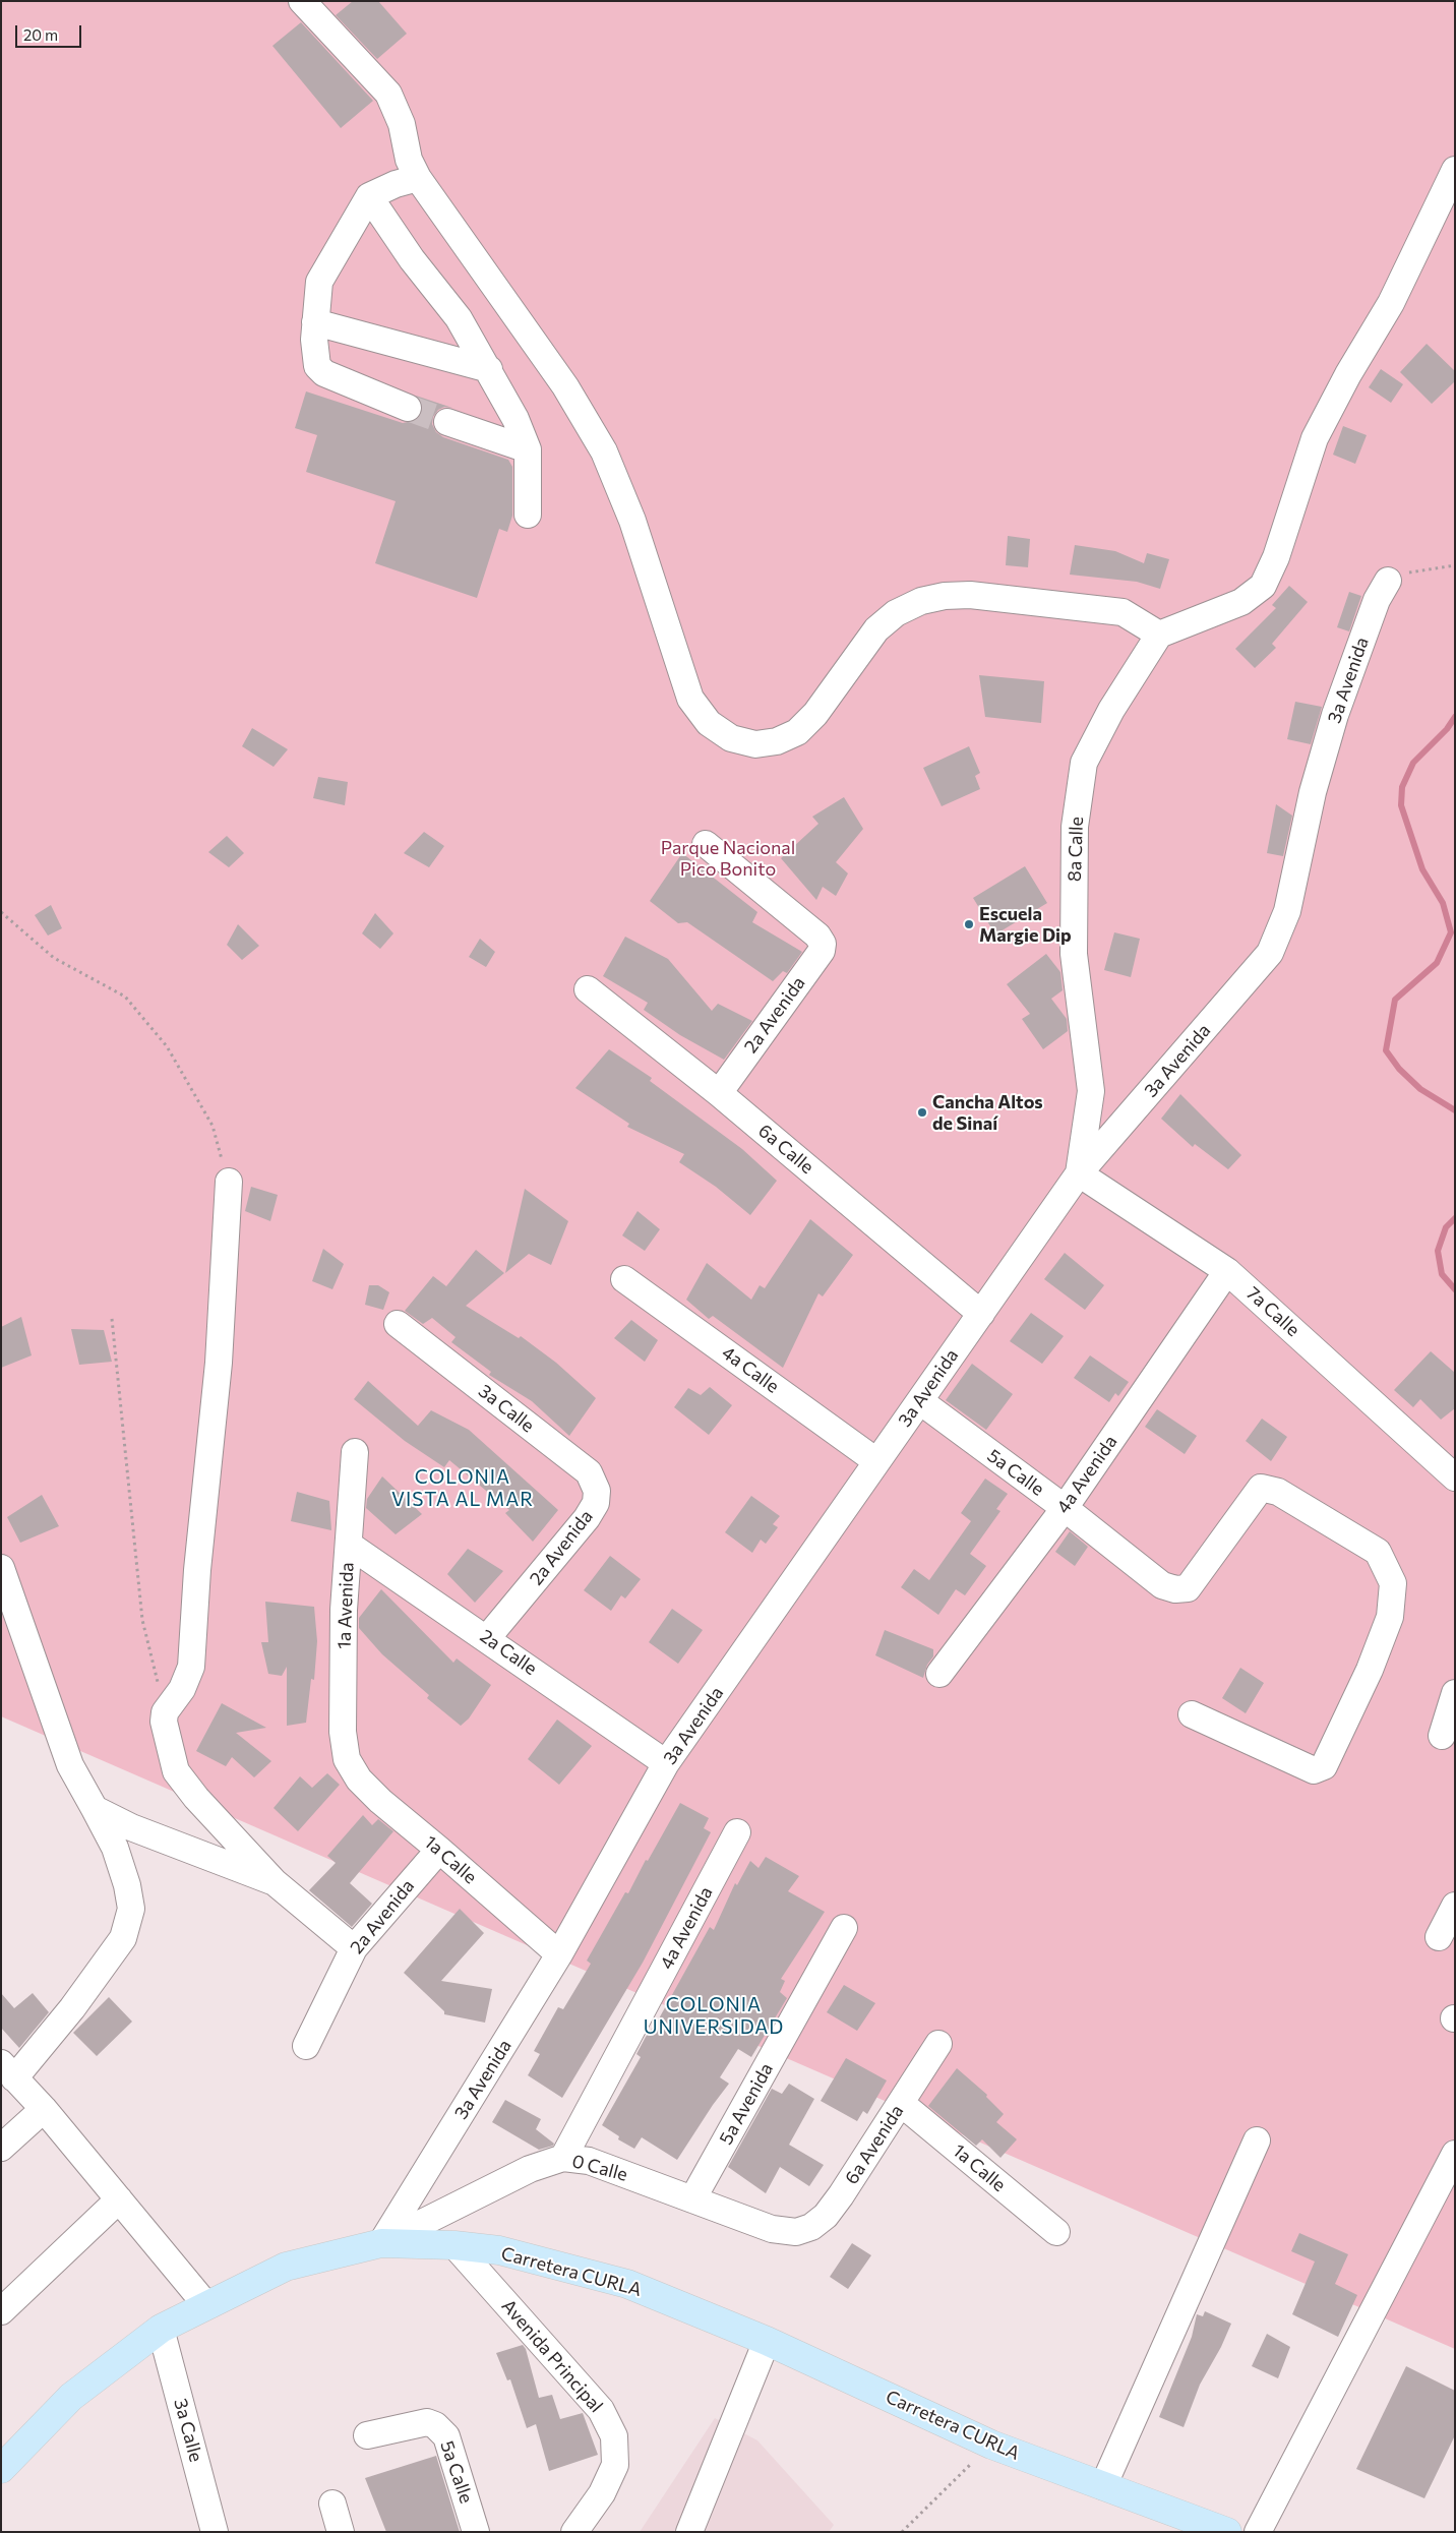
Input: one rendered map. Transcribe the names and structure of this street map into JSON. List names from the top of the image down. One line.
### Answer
{"streets":{"main road":["Carretera CURLA"],"street":["3a Avenida","8a Calle","2a Avenida","6a Calle","7a Calle","4a Calle","3a Calle","5a Calle","4a Avenida","1a Avenida","2a Calle","1a Calle","5a Avenida","6a Avenida","0 Calle","Avenida Principal"]},"crossings":[["3a Avenida","8a Calle"],["3a Avenida","6a Calle"],["3a Avenida","7a Calle"],["3a Avenida","4a Calle"],["3a Avenida","5a Calle"],["3a Avenida","2a Calle"],["3a Avenida","1a Calle"],["3a Avenida","0 Calle"],["3a Avenida","Carretera CURLA"],["8a Calle","7a Calle"],["2a Avenida","6a Calle"],["2a Avenida","3a Calle"],["2a Avenida","2a Calle"],["2a Avenida","1a Calle"],["7a Calle","4a Avenida"],["3a Calle","Carretera CURLA"],["5a Calle","4a Avenida"],["4a Avenida","0 Calle"],["1a Avenida","2a Calle"],["1a Avenida","1a Calle"],["1a Calle","6a Avenida"],["5a Avenida","0 Calle"],["6a Avenida","0 Calle"],["0 Calle","Carretera CURLA"],["Carretera CURLA","Avenida Principal"]],"districts":["COLONIA VISTA AL MAR","COLONIA UNIVERSIDAD"],"parks":["Parque Nacional Pico Bonito"],"places":["Escuela Margie Dip","Cancha Altos de Sinaí"],"scale_bar":"20 m"}
